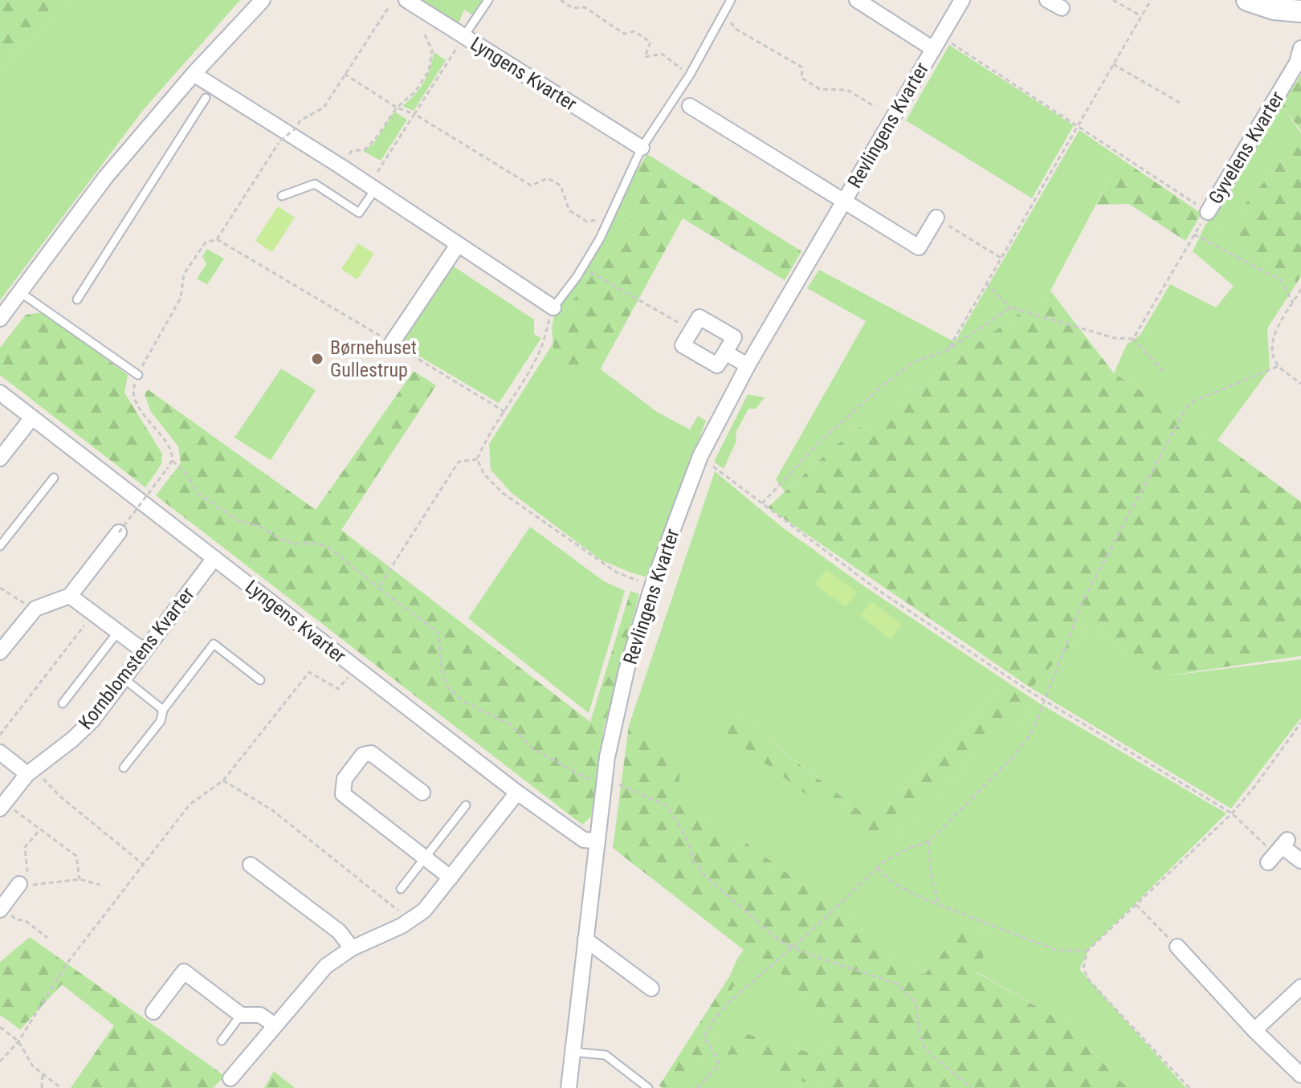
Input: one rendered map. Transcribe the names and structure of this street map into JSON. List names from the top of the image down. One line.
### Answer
{"streets":{"street":["Lyngens Kvarter","Revlingens Kvarter","Gyvelens Kvarter","Kornblomstens Kvarter"]},"crossings":[["Lyngens Kvarter","Revlingens Kvarter"],["Lyngens Kvarter","Kornblomstens Kvarter"]],"places":["Børnehuset Gullestrup"]}
